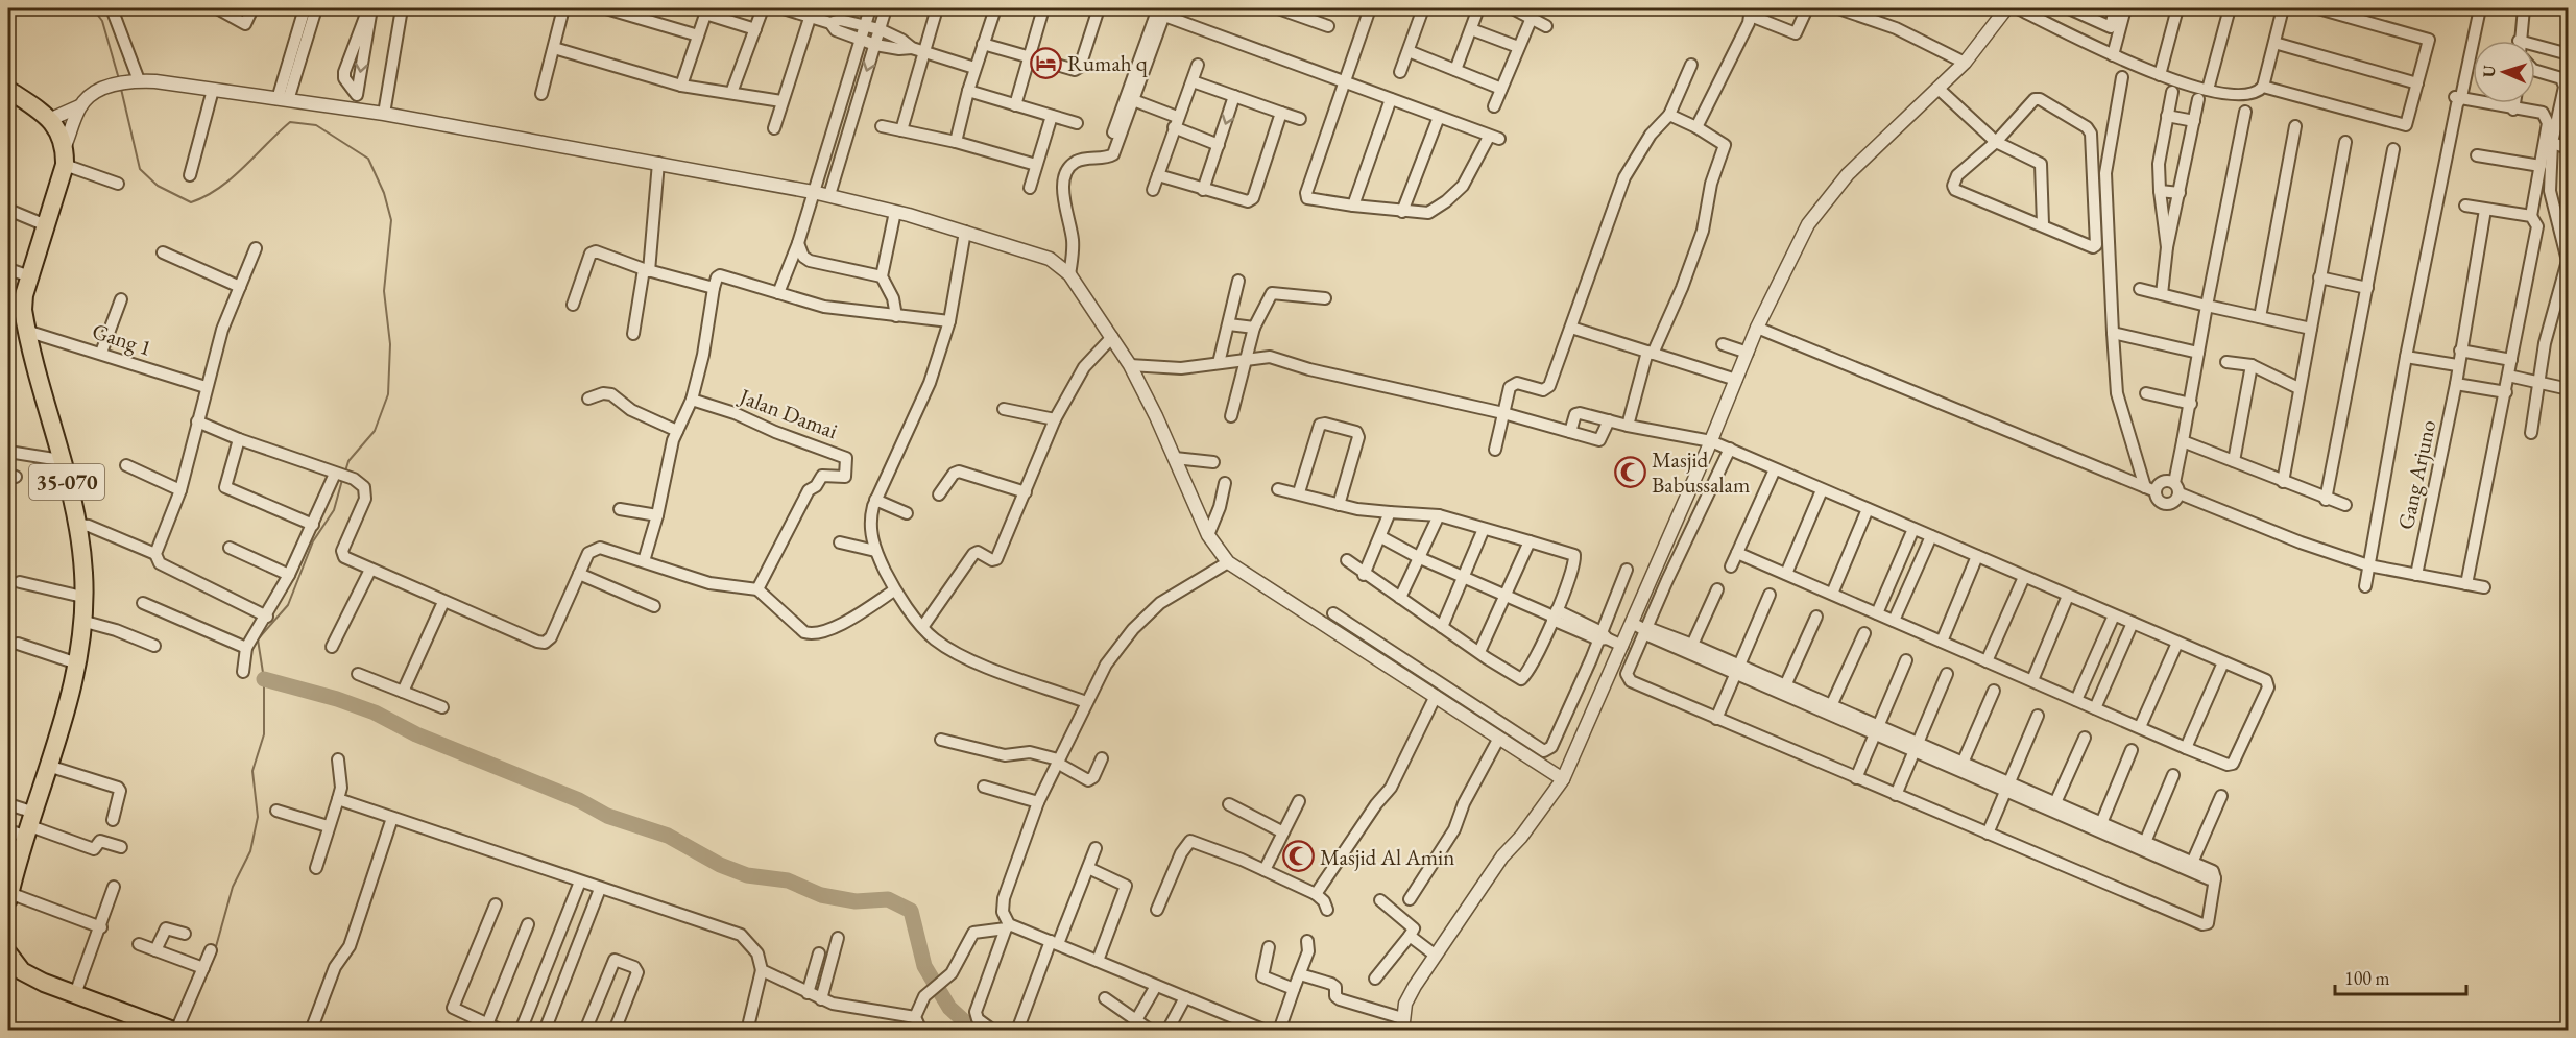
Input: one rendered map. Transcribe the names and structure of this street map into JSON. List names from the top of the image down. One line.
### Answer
{"streets":{"main road":["35-070"],"street":["Gang 1","Jalan Damai","Gang Arjuno"]},"crossings":[["Gang 1","35-070"]],"places":{"hotel":["Rumah q"],"mosque":["Masjid Babussalam","Masjid Al Amin"]},"scale_bar":"100 m","north":"left"}
